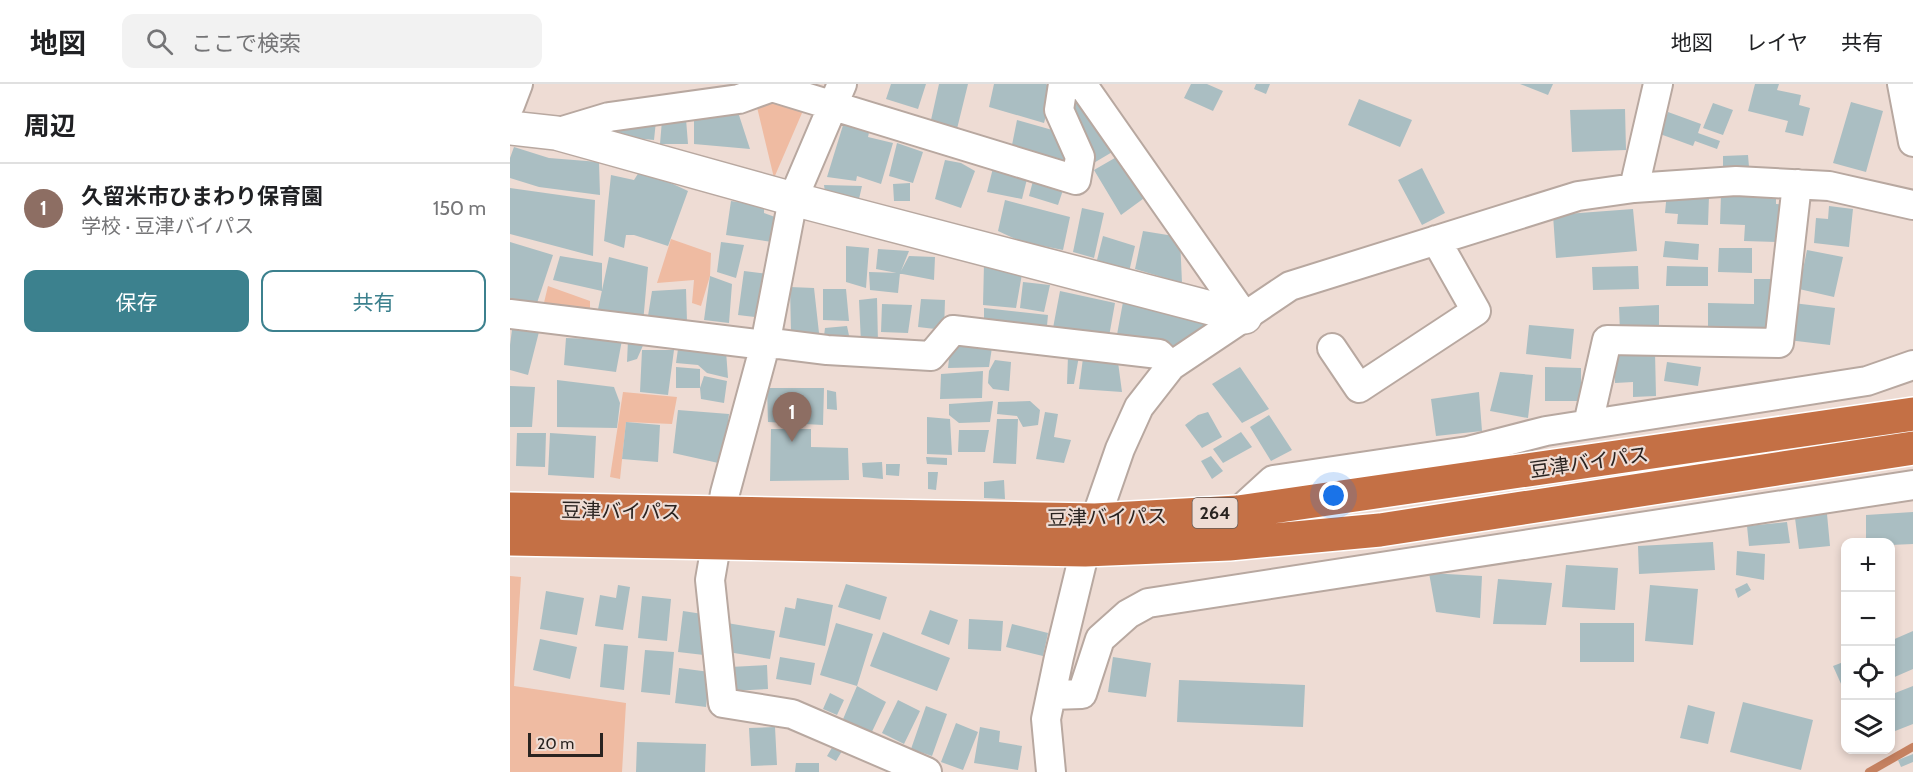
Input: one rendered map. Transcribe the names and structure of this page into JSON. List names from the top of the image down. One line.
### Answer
{"streets":{"highway":["豆津バイパス","264"]},"scale_bar":"20 m","page":{"header":"地図","search":"ここで検索","nav":["地図","レイヤ","共有"],"heading":"周辺","list":[{"mark":"1","name":"久留米市ひまわり保育園","note":"学校 · 豆津バイパス","value":"150 m"}],"buttons":["保存","共有"],"pins":"1","map_buttons":["+","−"],"scale":"20 m"}}
